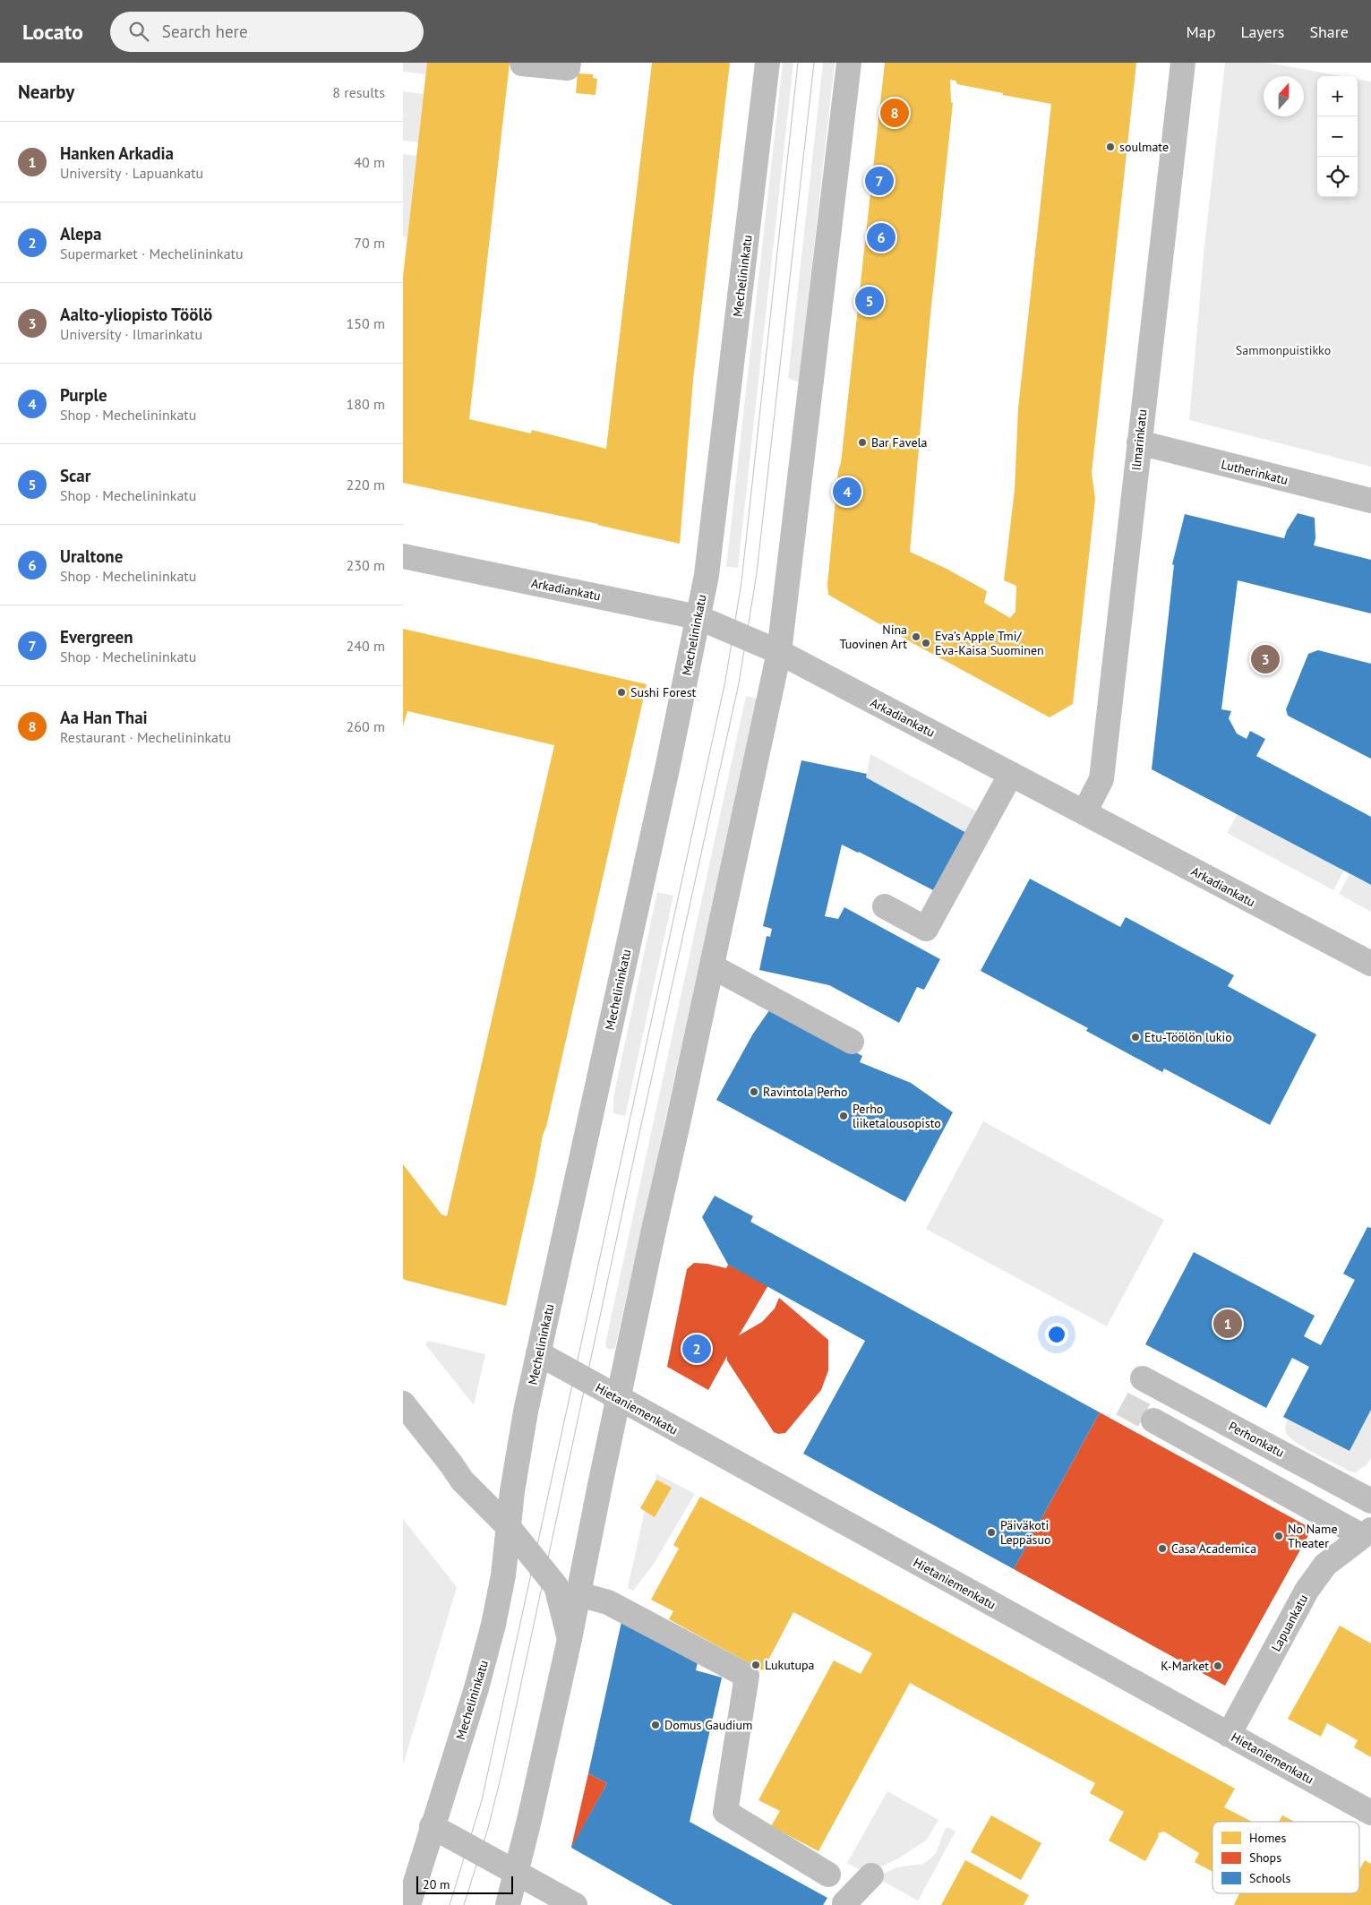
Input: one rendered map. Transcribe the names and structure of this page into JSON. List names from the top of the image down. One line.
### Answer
{"streets":{"street":["Mechelininkatu","Ilmarinkatu","Lutherinkatu","Arkadiankatu","Hietaniemenkatu","Perhonkatu","Lapuankatu"]},"crossings":[["Mechelininkatu","Arkadiankatu"],["Mechelininkatu","Hietaniemenkatu"],["Ilmarinkatu","Lutherinkatu"],["Ilmarinkatu","Arkadiankatu"],["Hietaniemenkatu","Lapuankatu"]],"parks":["Sammonpuistikko"],"places":["soulmate","Bar Favela","Nina Tuovinen Art","Eva’s Apple Tmi/ Eva-Kaisa Suominen","Sushi Forest","Etu-Töölön lukio","Ravintola Perho","Perho liiketalousopisto","Päiväkoti Leppäsuo","No Name Theater","Casa Academica","Lukutupa","K-Market","Domus Gaudium"],"legend":["Homes","Shops","Schools"],"scale_bar":"20 m","north":"top","page":{"header":"Locato","search":"Search here","nav":["Map","Layers","Share"],"heading":["Nearby","8 results"],"map_buttons":["+","−"],"pins":["8","7","6","5","4","3","1","2"],"list":[{"mark":"1","name":"Hanken Arkadia","note":"University · Lapuankatu","value":"40 m"},{"mark":"2","name":"Alepa","note":"Supermarket · Mechelininkatu","value":"70 m"},{"mark":"3","name":"Aalto-yliopisto Töölö","note":"University · Ilmarinkatu","value":"150 m"},{"mark":"4","name":"Purple","note":"Shop · Mechelininkatu","value":"180 m"},{"mark":"5","name":"Scar","note":"Shop · Mechelininkatu","value":"220 m"},{"mark":"6","name":"Uraltone","note":"Shop · Mechelininkatu","value":"230 m"},{"mark":"7","name":"Evergreen","note":"Shop · Mechelininkatu","value":"240 m"},{"mark":"8","name":"Aa Han Thai","note":"Restaurant · Mechelininkatu","value":"260 m"}],"scale":"20 m"}}
